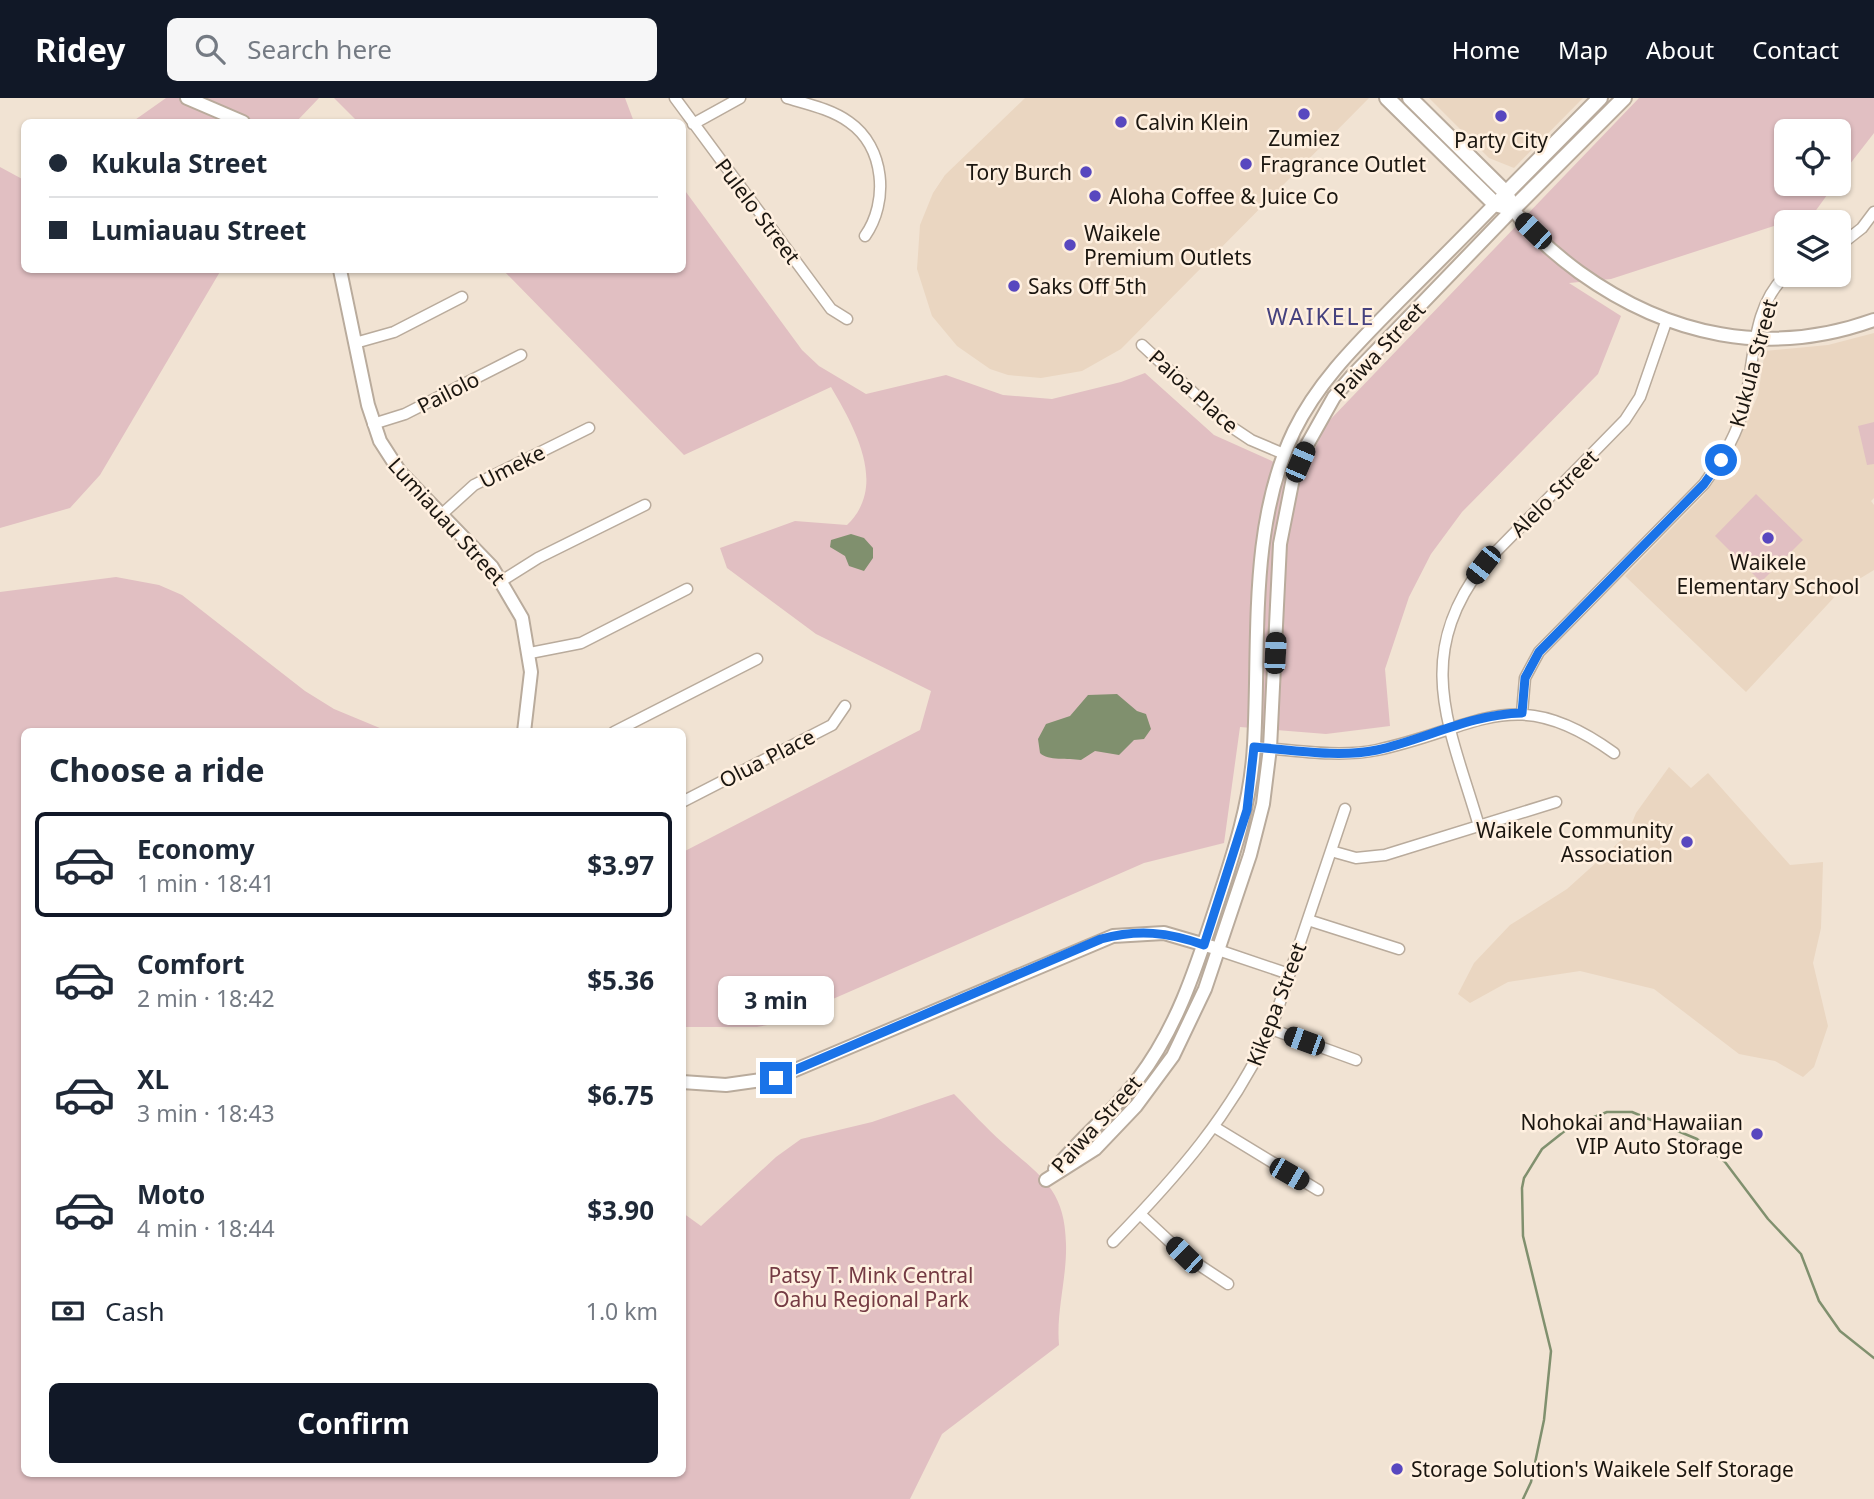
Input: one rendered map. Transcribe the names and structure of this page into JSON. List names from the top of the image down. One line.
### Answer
{"streets":{"main road":["Paiwa Street"],"street":["Pulelo Street","Kukula Street","Paioa Place","Pailolo","Umeke","Alelo Street","Lumiauau Street","Olua Place","Kikepa Street"]},"crossings":[["Paiwa Street","Paioa Place"],["Pailolo","Lumiauau Street"],["Umeke","Lumiauau Street"]],"districts":["WAIKELE"],"parks":["Patsy T. Mink Central Oahu Regional Park"],"places":["Zumiez","Party City","Calvin Klein","Fragrance Outlet","Tory Burch","Aloha Coffee & Juice Co","Waikele Premium Outlets","Saks Off 5th","Waikele Elementary School","Waikele Community Association","Nohokai and Hawaiian VIP Auto Storage","Storage Solution's Waikele Self Storage"],"page":{"header":"Ridey","search":"Search here","nav":["Home","Map","About","Contact"],"banner":["Kukula Street","Lumiauau Street"],"heading":"Choose a ride","list":[{"name":"Economy","note":"1 min · 18:41","value":"$3.97"},{"name":"Comfort","note":"2 min · 18:42","value":"$5.36"},{"name":"XL","note":"3 min · 18:43","value":"$6.75"},{"name":"Moto","note":"4 min · 18:44","value":"$3.90"}],"bubble":"3 min","pay":["Cash","1.0 km"],"buttons":"Confirm"}}
